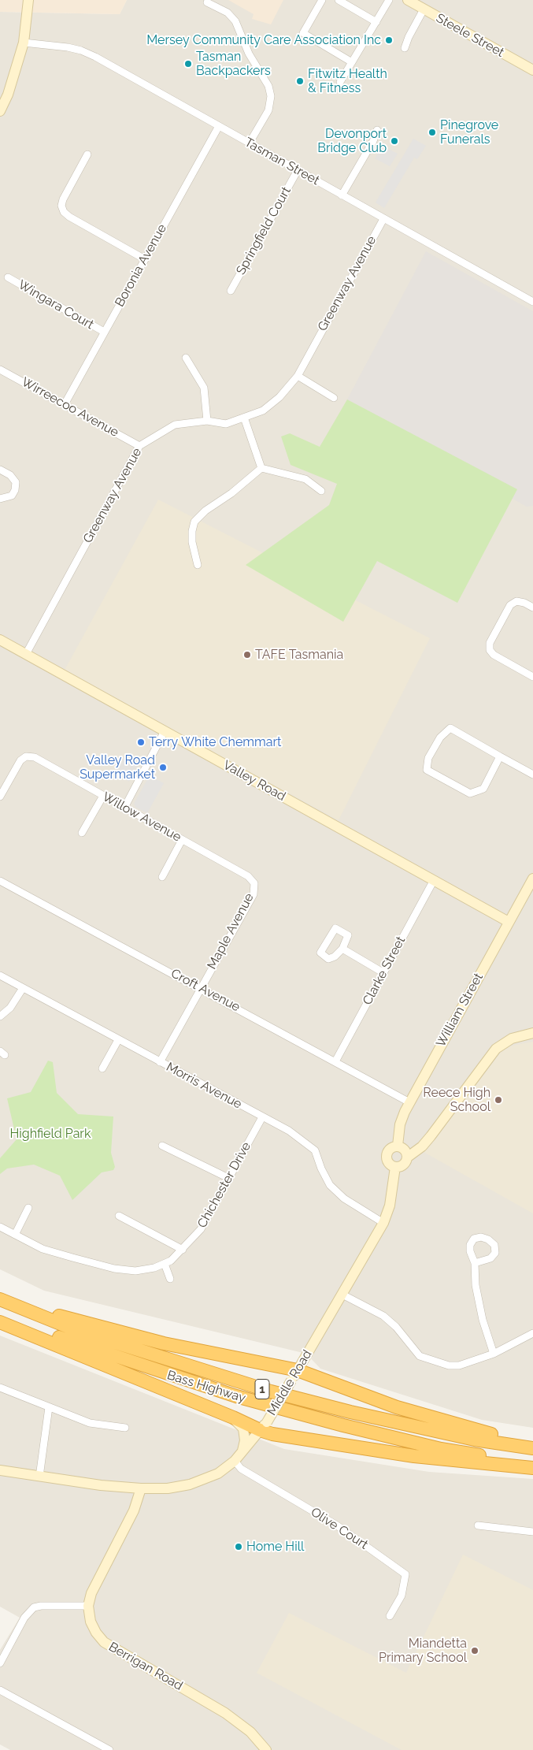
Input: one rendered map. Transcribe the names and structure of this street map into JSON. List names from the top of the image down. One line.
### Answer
{"streets":{"highway":["Bass Highway","1"],"street":["Steele Street","Tasman Street","Springfield Court","Boronia Avenue","Greenway Avenue","Wingara Court","Wirreecoo Avenue","Valley Road","Willow Avenue","Maple Avenue","Clarke Street","Croft Avenue","William Street","Morris Avenue","Chichester Drive","Middle Road","Olive Court","Berrigan Road"]},"crossings":[["Tasman Street","Springfield Court"],["Tasman Street","Boronia Avenue"],["Tasman Street","Greenway Avenue"],["Boronia Avenue","Wingara Court"],["Boronia Avenue","Wirreecoo Avenue"],["Greenway Avenue","Wirreecoo Avenue"],["Greenway Avenue","Valley Road"],["Valley Road","Clarke Street"],["Valley Road","William Street"],["Willow Avenue","Maple Avenue"],["Maple Avenue","Croft Avenue"],["Maple Avenue","Morris Avenue"],["Clarke Street","Croft Avenue"],["Croft Avenue","William Street"],["William Street","Middle Road"],["Morris Avenue","Chichester Drive"],["Morris Avenue","Middle Road"],["Middle Road","Olive Court"]],"parks":["Highfield Park"],"places":["Mersey Community Care Association Inc","Tasman Backpackers","Fitwitz Health & Fitness","Pinegrove Funerals","Devonport Bridge Club","TAFE Tasmania","Terry White Chemmart","Valley Road Supermarket","Reece High School","Home Hill","Miandetta Primary School"]}
